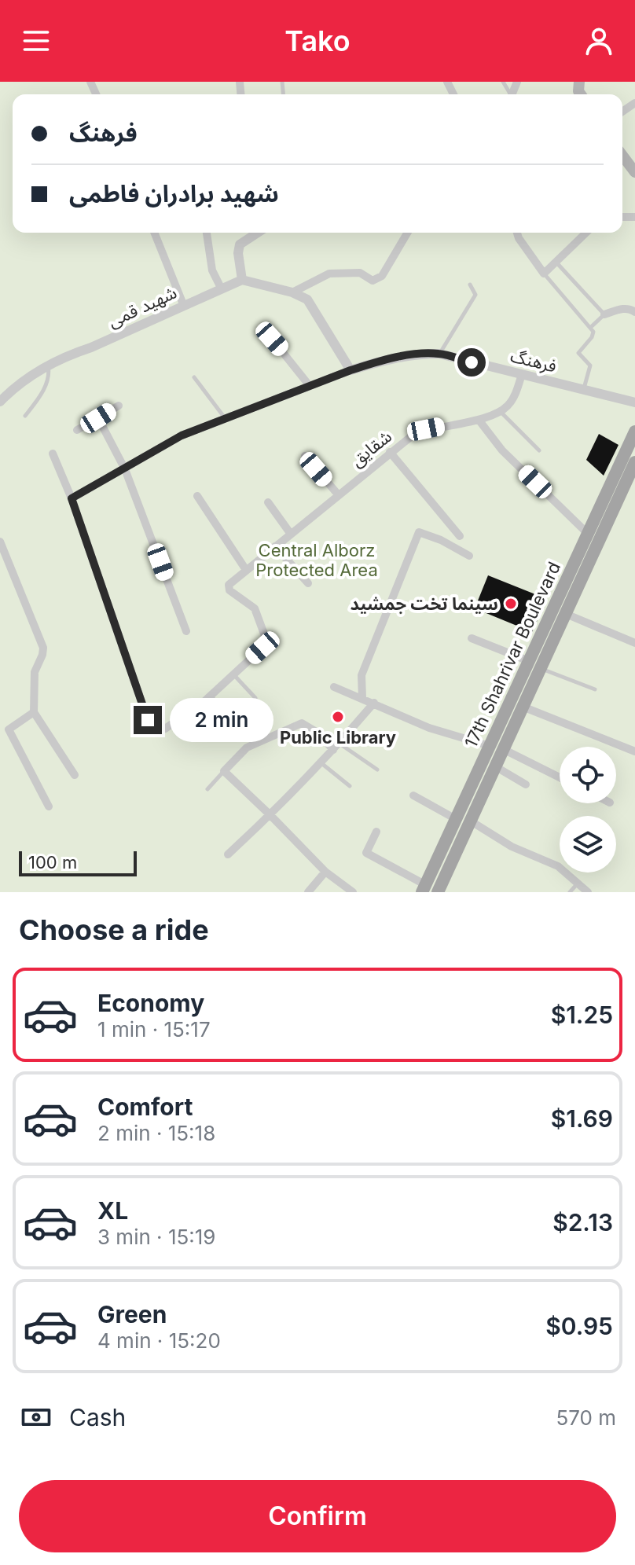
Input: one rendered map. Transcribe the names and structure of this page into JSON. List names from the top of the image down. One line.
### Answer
{"streets":{"main road":["17th Shahrivar Boulevard"],"street":["شهید قمی","فرهنگ","شقایق"]},"crossings":[["فرهنگ","شقایق"]],"parks":["Central Alborz Protected Area"],"places":["سینما تخت جمشید","Public Library"],"scale_bar":"100 m","page":{"header":"Tako","banner":["فرهنگ","شهید برادران فاطمی"],"bubble":"2 min","scale":"100 m","heading":"Choose a ride","list":[{"name":"Economy","note":"1 min · 15:17","value":"$1.25"},{"name":"Comfort","note":"2 min · 15:18","value":"$1.69"},{"name":"XL","note":"3 min · 15:19","value":"$2.13"},{"name":"Green","note":"4 min · 15:20","value":"$0.95"}],"pay":["Cash","570 m"],"buttons":"Confirm"}}
